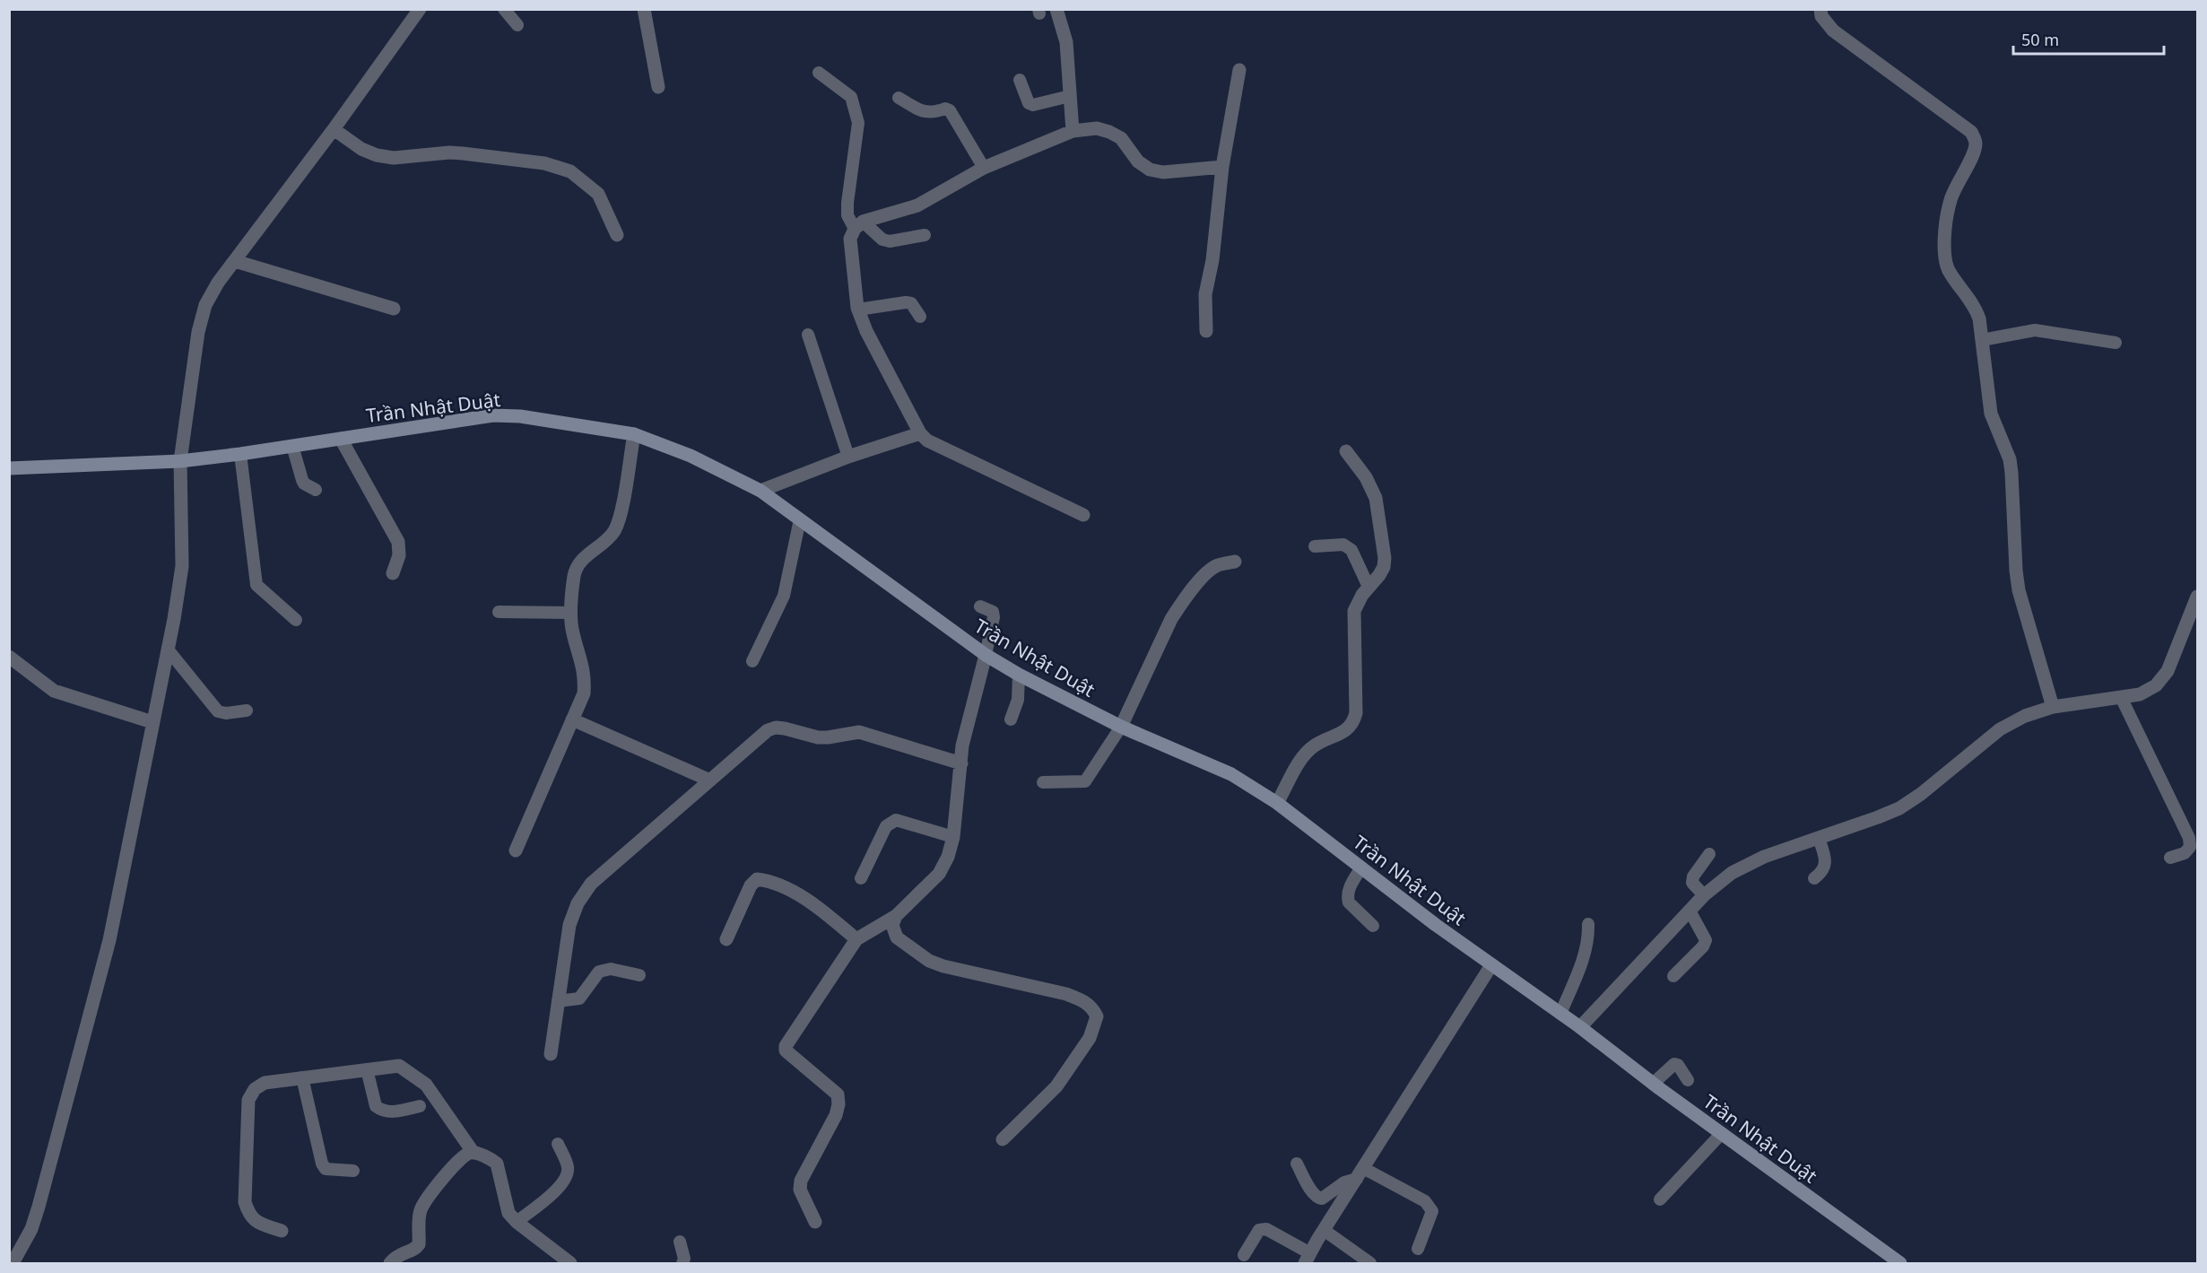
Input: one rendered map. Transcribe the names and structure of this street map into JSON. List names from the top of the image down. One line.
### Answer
{"streets":{"main road":["Trần Nhật Duật"]},"scale_bar":"50 m"}
